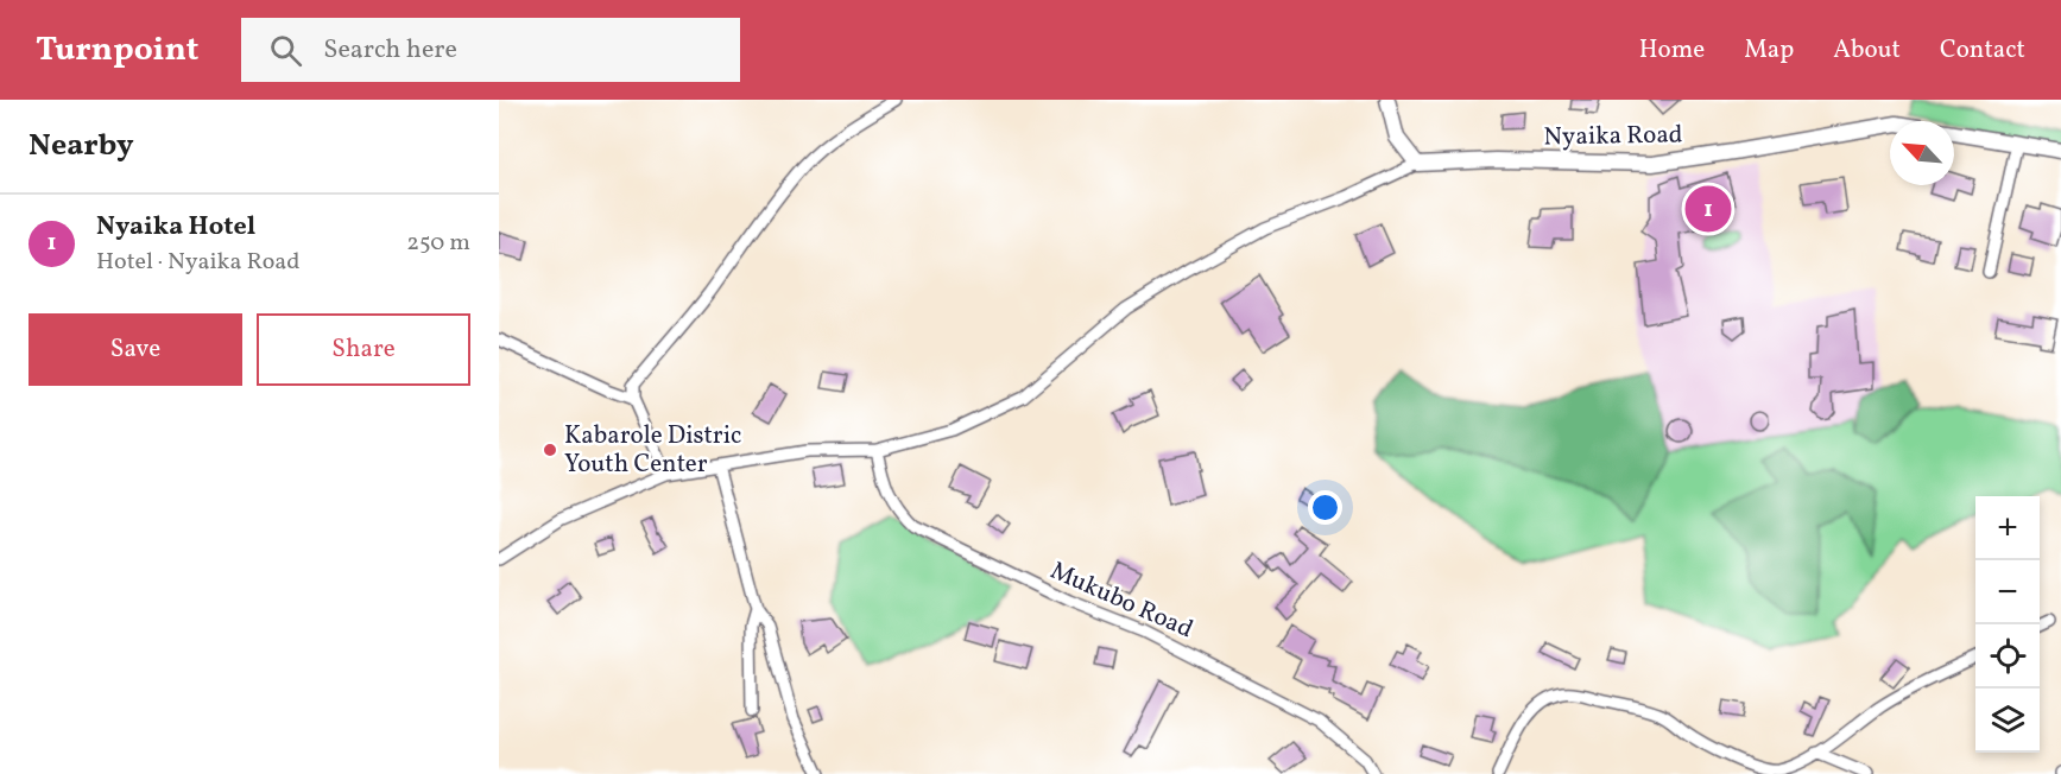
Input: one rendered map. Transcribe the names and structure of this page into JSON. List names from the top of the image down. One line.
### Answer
{"streets":{"street":["Nyaika Road","Mukubo Road"]},"places":["Kabarole Distric Youth Center"],"north":"top left","page":{"header":"Turnpoint","search":"Search here","nav":["Home","Map","About","Contact"],"heading":"Nearby","pins":"1","list":[{"mark":"1","name":"Nyaika Hotel","note":"Hotel · Nyaika Road","value":"250 m"}],"buttons":["Save","Share"],"map_buttons":["+","−"]}}
